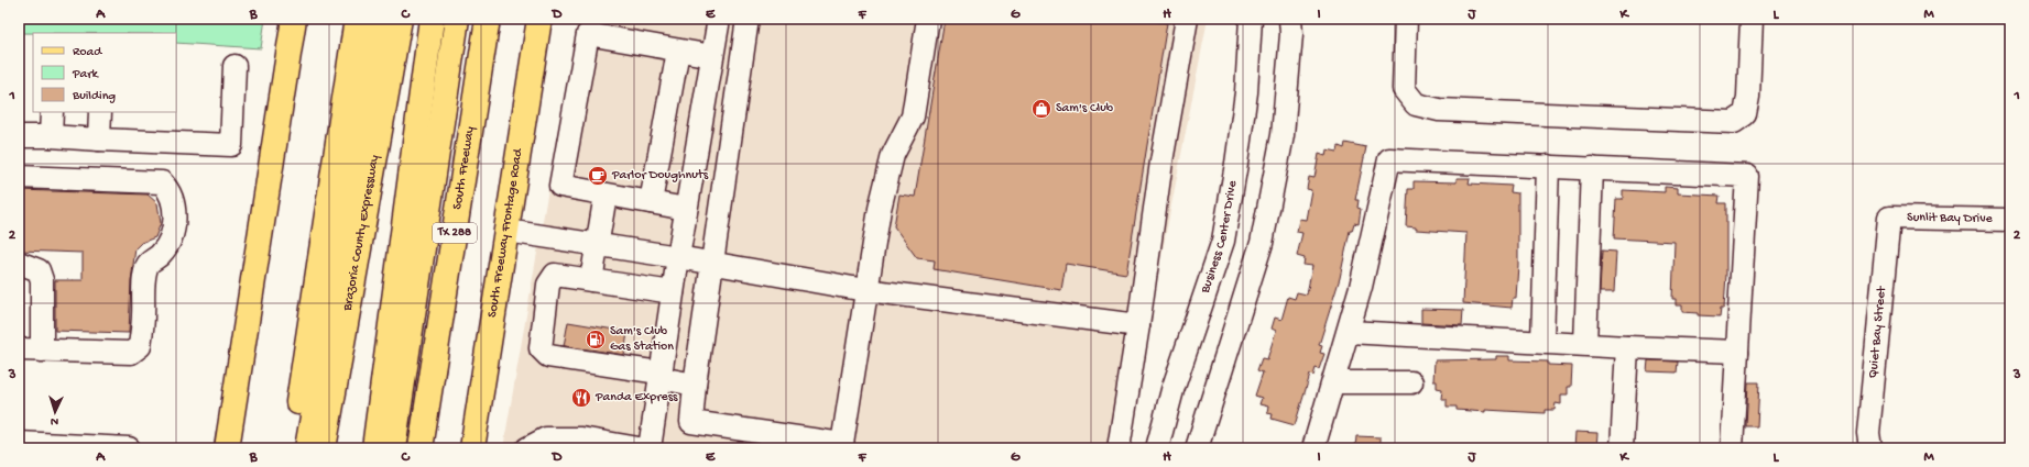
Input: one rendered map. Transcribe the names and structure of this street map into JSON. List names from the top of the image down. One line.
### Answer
{"streets":{"main road":["South Freeway","Brazoria County Expressway","TX 288","South Freeway Frontage Road"],"street":["Sunlit Bay Drive","Business Center Drive","Quiet Bay Street"]},"crossings":[["Sunlit Bay Drive","Quiet Bay Street"]],"places":{"shop":["Sam's Club"],"cafe":["Parlor Doughnuts"],"fuel station":["Sam's Club Gas Station"],"restaurant":["Panda Express"]},"legend":["Road","Park","Building"],"north":"bottom","grid":{"columns":["A","B","C","D","E","F","G","H","I","J","K","L","M"],"rows":["1","2","3"]}}
